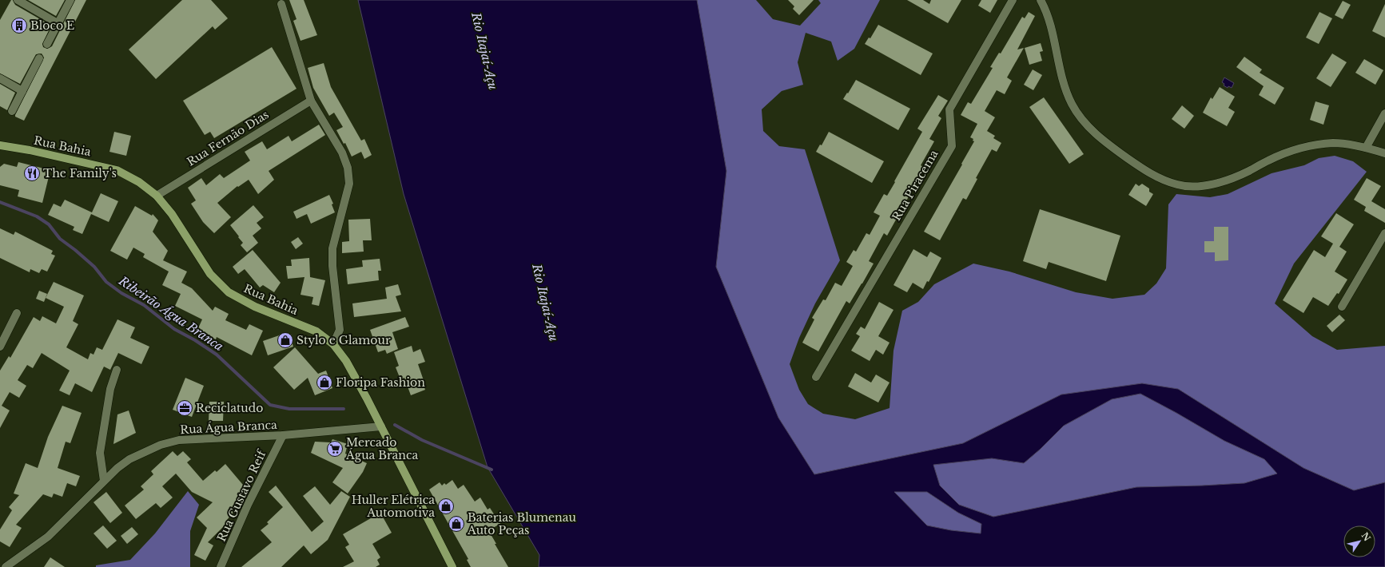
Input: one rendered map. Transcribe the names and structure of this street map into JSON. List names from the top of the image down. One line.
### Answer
{"streets":{"main road":["Rua Bahia"],"street":["Rua Fernão Dias","Rua Piracema","Rua Água Branca","Rua Gustavo Reif"]},"crossings":[["Rua Fernão Dias","Rua Bahia"],["Rua Bahia","Rua Água Branca"],["Rua Água Branca","Rua Gustavo Reif"]],"water":["Rio Itajaí-Açu","Ribeirão Água Branca"],"places":{"building":["Bloco E"],"restaurant":["The Family's"],"shop":["Stylo e Glamour","Floripa Fashion","Huller Elétrica Automotiva","Baterias Blumenau Auto Peças"],"office":["Reciclatudo"],"supermarket":["Mercado Água Branca"]},"north":"top right"}
